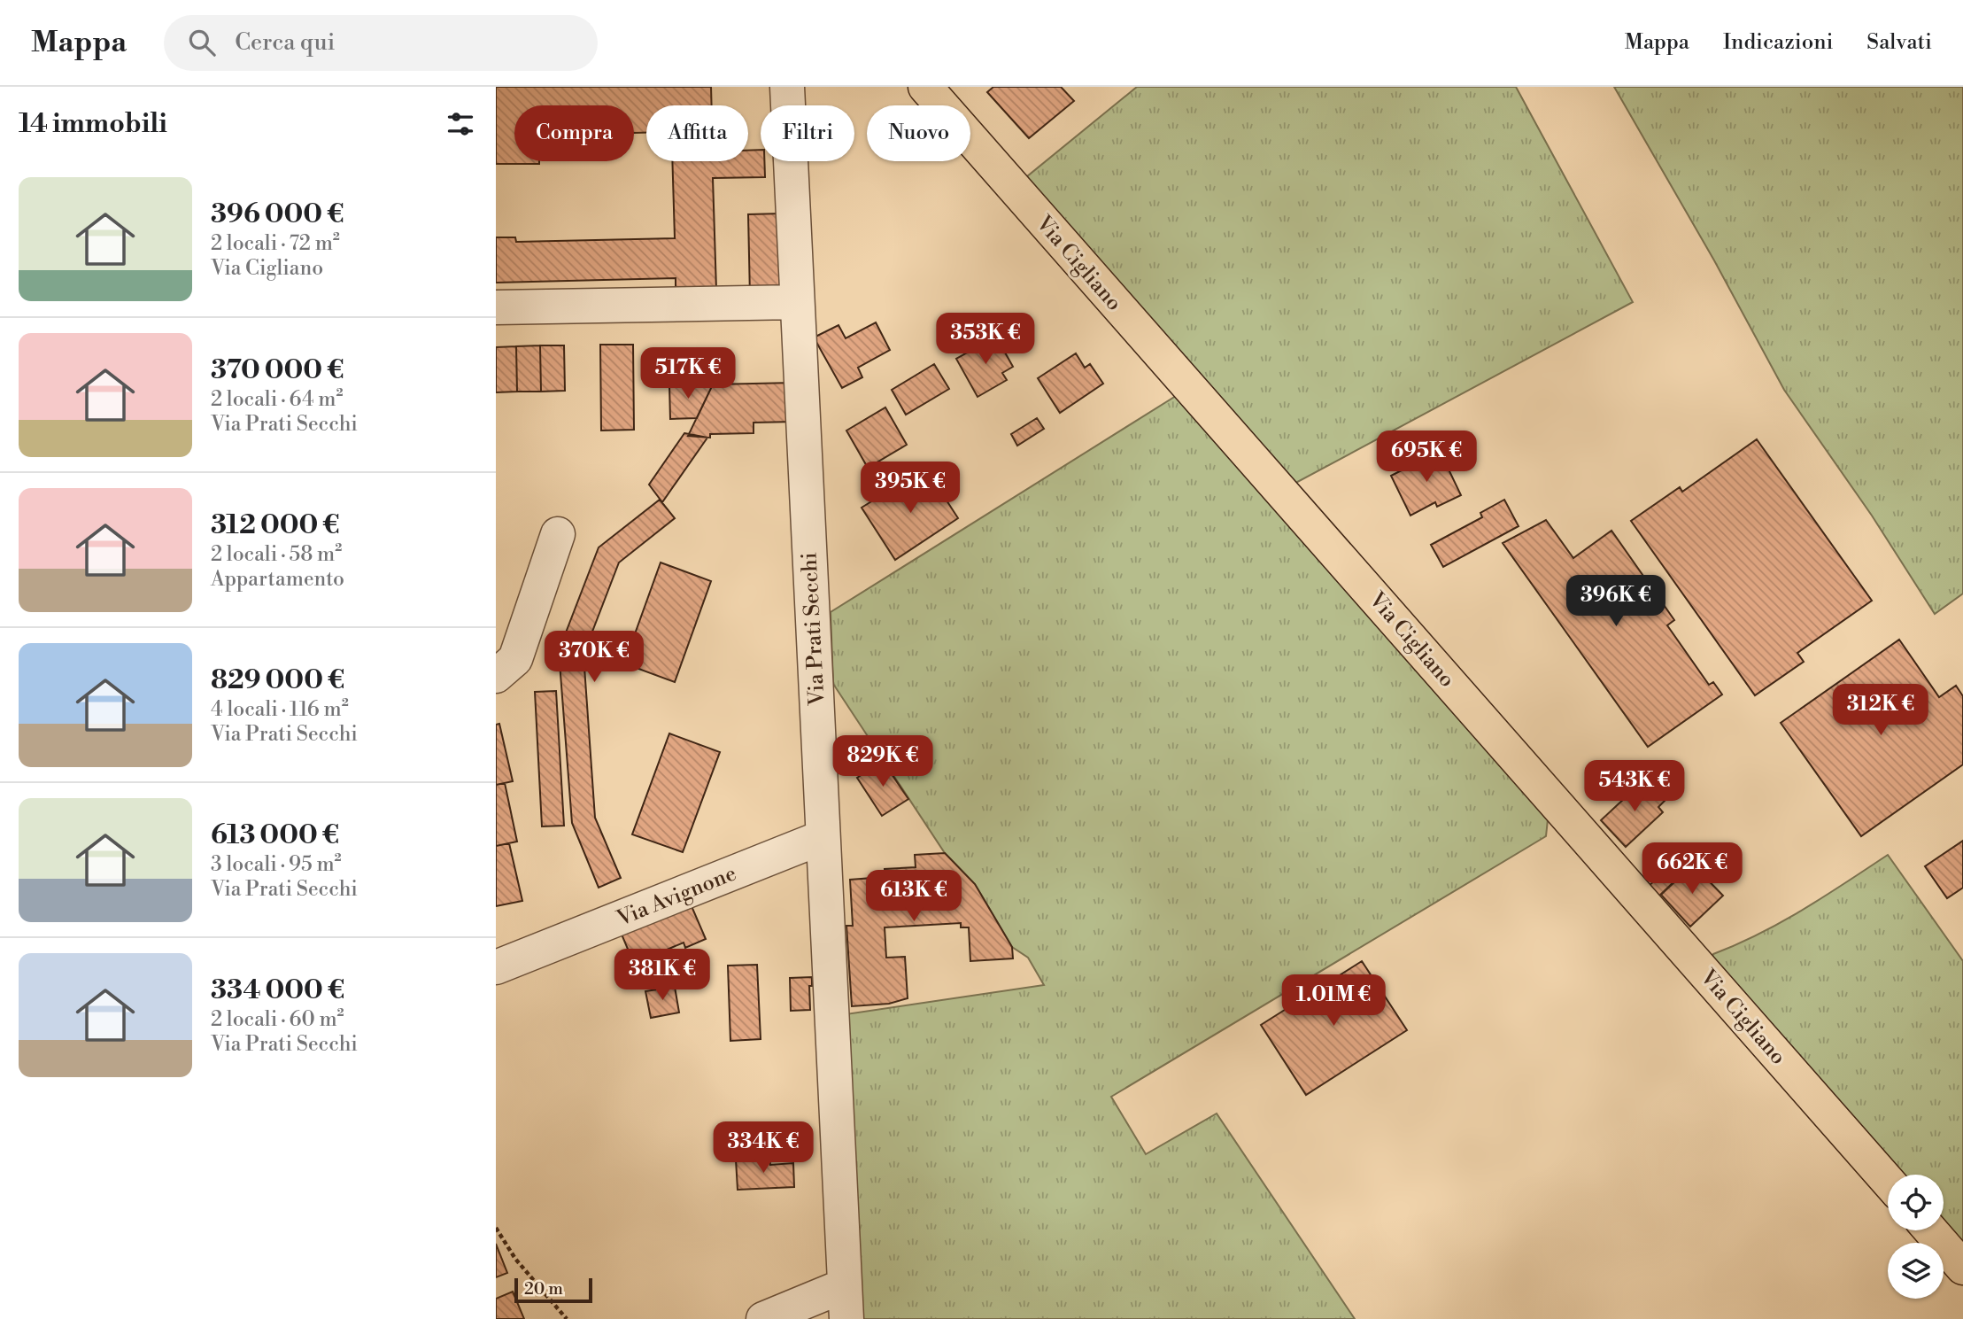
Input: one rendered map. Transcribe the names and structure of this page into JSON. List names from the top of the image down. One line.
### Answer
{"streets":{"main road":["Via Cigliano"],"street":["Via Prati Secchi","Via Avignone"]},"crossings":[["Via Prati Secchi","Via Avignone"]],"scale_bar":"20 m","page":{"header":"Mappa","search":"Cerca qui","nav":["Mappa","Indicazioni","Salvati"],"heading":"14 immobili","chip":["Compra","Affitta","Filtri","Nuovo"],"list":[{"name":"396 000 €","note":"2 locali · 72 m² · Via Cigliano"},{"name":"370 000 €","note":"2 locali · 64 m² · Via Prati Secchi"},{"name":"312 000 €","note":"2 locali · 58 m² · Appartamento"},{"name":"829 000 €","note":"4 locali · 116 m² · Via Prati Secchi"},{"name":"613 000 €","note":"3 locali · 95 m² · Via Prati Secchi"},{"name":"334 000 €","note":"2 locali · 60 m² · Via Prati Secchi"}],"price":["353K €","517K €","695K €","395K €","396K €","370K €","312K €","829K €","543K €","662K €","613K €","381K €","1.01M €","334K €"],"scale":"20 m"}}
